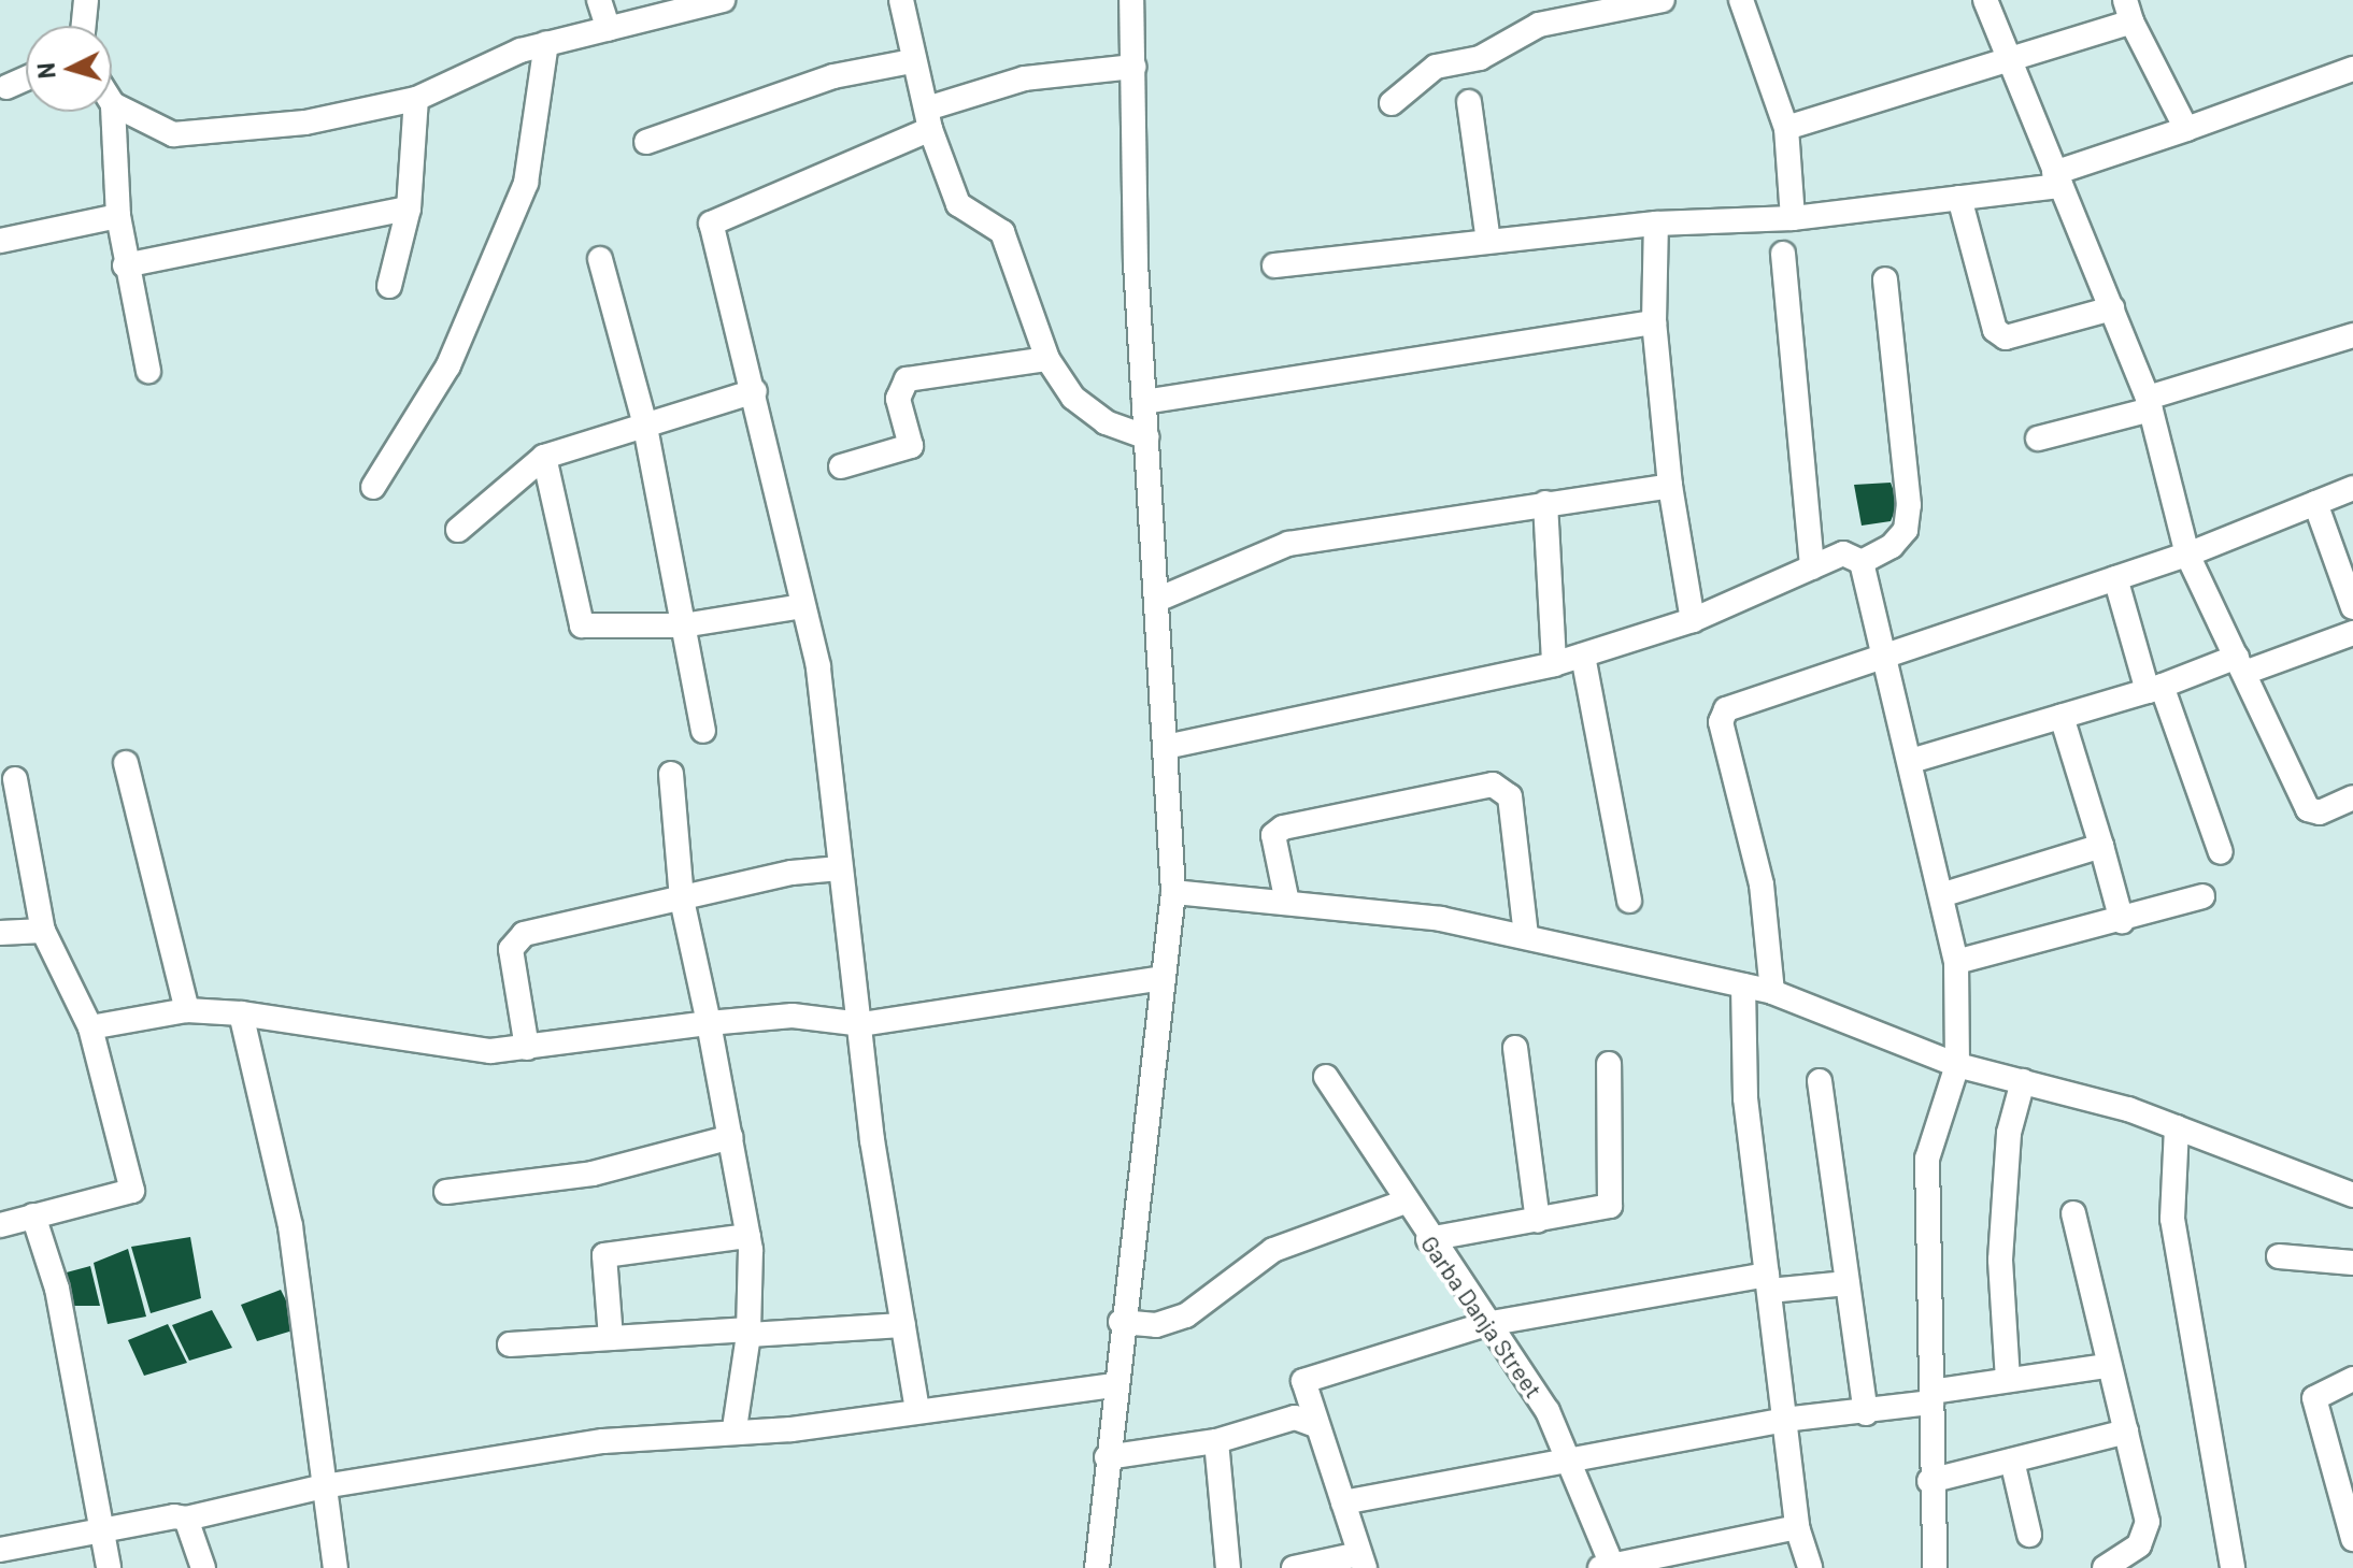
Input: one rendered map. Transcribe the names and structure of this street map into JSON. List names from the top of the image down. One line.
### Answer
{"streets":{"street":["Garba Danja Street"]},"north":"left"}
